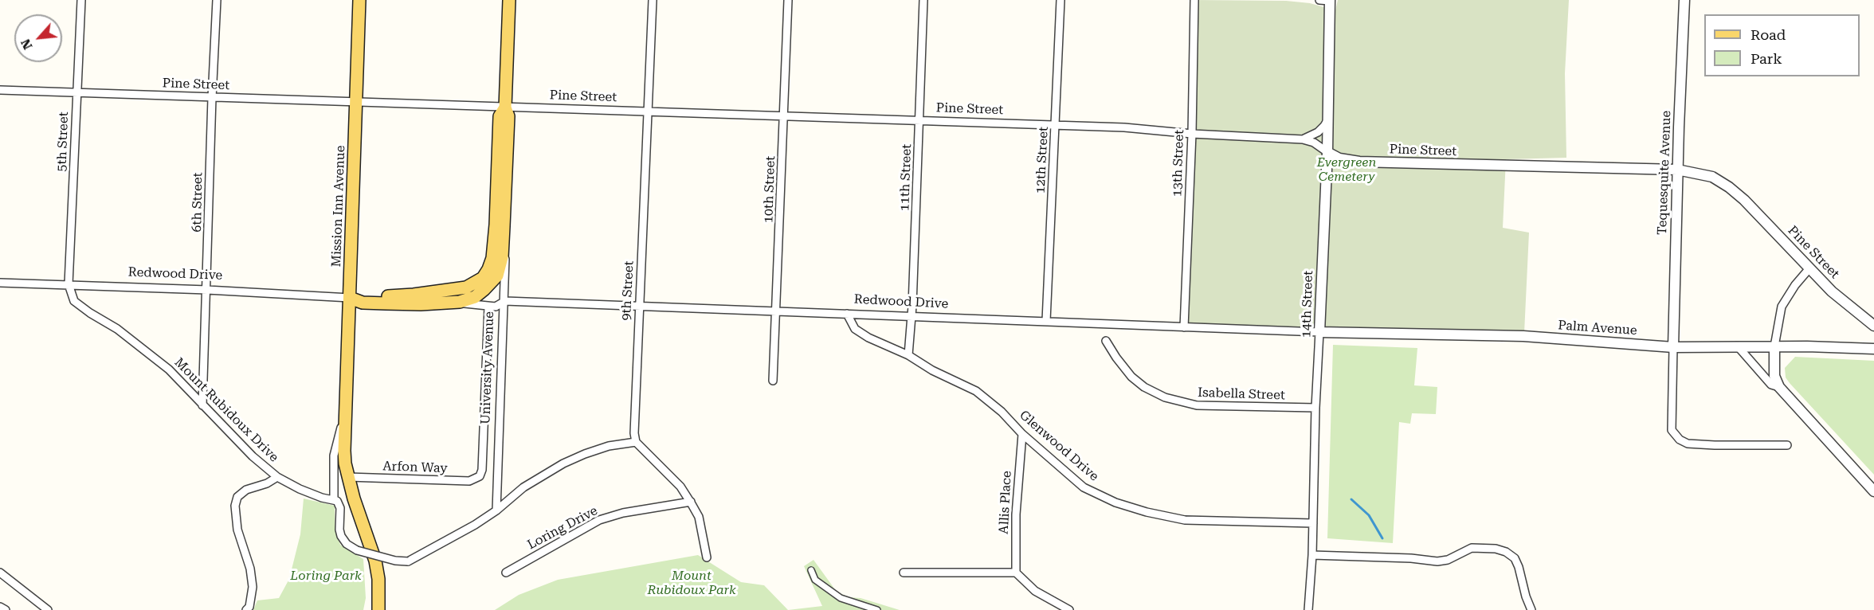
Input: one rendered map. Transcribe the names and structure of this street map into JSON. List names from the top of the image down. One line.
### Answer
{"streets":{"main road":["Mission Inn Avenue","Redwood Drive","University Avenue"],"street":["Pine Street","5th Street","12th Street","13th Street","Tequesquite Avenue","11th Street","10th Street","6th Street","9th Street","14th Street","Palm Avenue","Isabella Street","Mount Rubidoux Drive","Glenwood Drive","Arfon Way","Allis Place","Loring Drive"]},"crossings":[["Pine Street","5th Street"],["Pine Street","12th Street"],["Pine Street","13th Street"],["Pine Street","Tequesquite Avenue"],["Pine Street","11th Street"],["Pine Street","10th Street"],["Pine Street","6th Street"],["Pine Street","Mission Inn Avenue"],["Pine Street","9th Street"],["Pine Street","14th Street"],["Pine Street","University Avenue"],["5th Street","Redwood Drive"],["5th Street","Mount Rubidoux Drive"],["12th Street","Redwood Drive"],["13th Street","Redwood Drive"],["Tequesquite Avenue","Palm Avenue"],["11th Street","Redwood Drive"],["11th Street","Glenwood Drive"],["10th Street","Redwood Drive"],["6th Street","Redwood Drive"],["6th Street","Mount Rubidoux Drive"],["Mission Inn Avenue","Redwood Drive"],["Mission Inn Avenue","Mount Rubidoux Drive"],["Mission Inn Avenue","Arfon Way"],["Redwood Drive","9th Street"],["Redwood Drive","14th Street"],["Redwood Drive","Palm Avenue"],["Redwood Drive","University Avenue"],["Redwood Drive","Mount Rubidoux Drive"],["Redwood Drive","Glenwood Drive"],["14th Street","Palm Avenue"],["14th Street","Isabella Street"],["14th Street","Glenwood Drive"],["University Avenue","Arfon Way"],["Glenwood Drive","Allis Place"]],"parks":["Evergreen Cemetery","Loring Park","Mount Rubidoux Park"],"legend":["Road","Park"],"north":"bottom left"}
